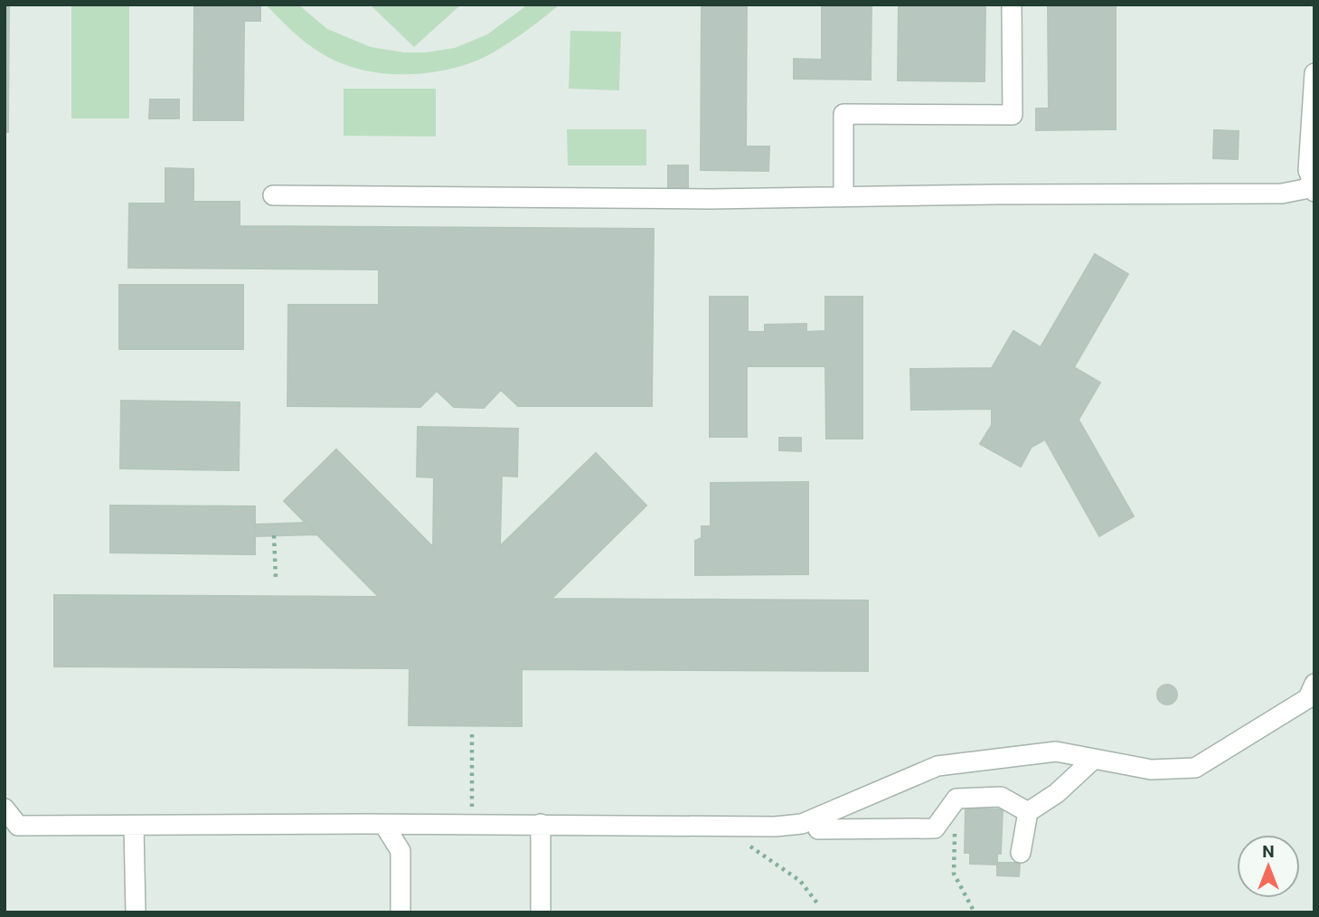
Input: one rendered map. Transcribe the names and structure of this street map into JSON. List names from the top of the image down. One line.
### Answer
{"north":"top"}
